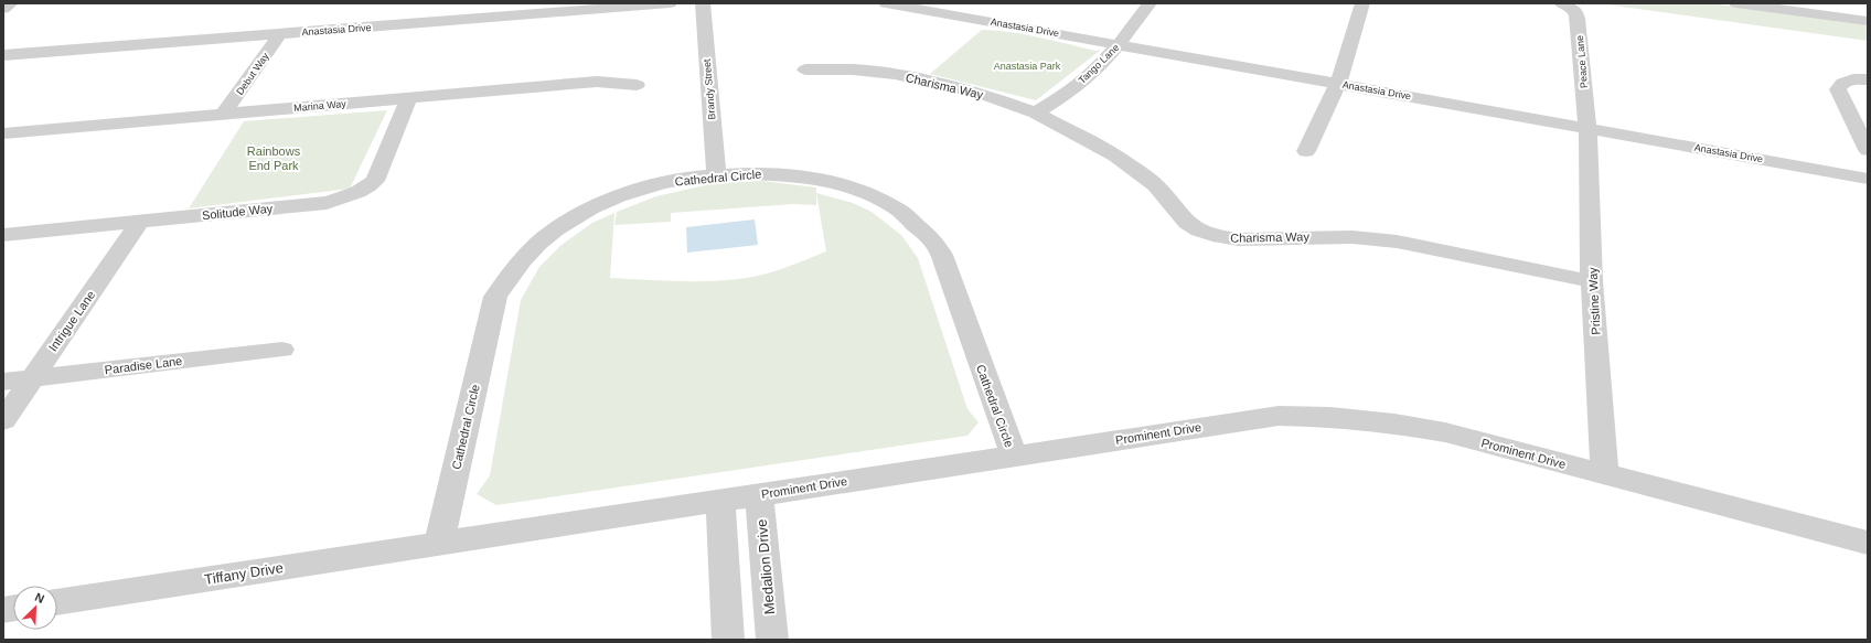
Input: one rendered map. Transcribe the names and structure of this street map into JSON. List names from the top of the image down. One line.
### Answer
{"streets":{"street":["Anastasia Drive","Peace Lane","Tango Lane","Debut Way","Charisma Way","Brandy Street","Marina Way","Cathedral Circle","Solitude Way","Pristine Way","Intrigue Lane","Paradise Lane","Prominent Drive","Medalion Drive","Tiffany Drive"]},"crossings":[["Anastasia Drive","Peace Lane"],["Anastasia Drive","Tango Lane"],["Anastasia Drive","Debut Way"],["Anastasia Drive","Pristine Way"],["Peace Lane","Pristine Way"],["Tango Lane","Charisma Way"],["Debut Way","Marina Way"],["Charisma Way","Pristine Way"],["Brandy Street","Cathedral Circle"],["Marina Way","Solitude Way"],["Cathedral Circle","Prominent Drive"],["Cathedral Circle","Tiffany Drive"],["Solitude Way","Intrigue Lane"],["Pristine Way","Prominent Drive"],["Intrigue Lane","Paradise Lane"],["Prominent Drive","Medalion Drive"],["Prominent Drive","Tiffany Drive"]],"parks":["Anastasia Park","Rainbows End Park"],"north":"top right"}
